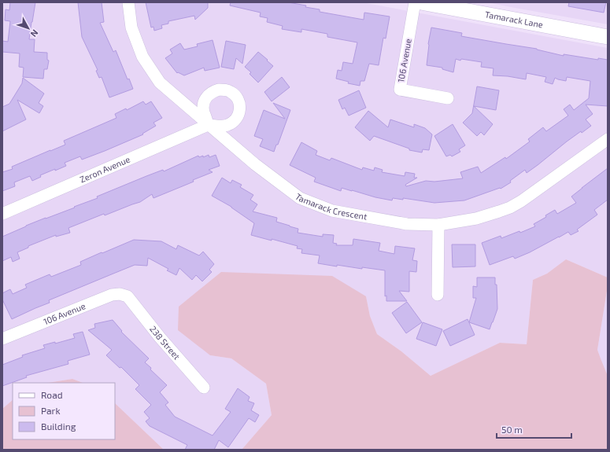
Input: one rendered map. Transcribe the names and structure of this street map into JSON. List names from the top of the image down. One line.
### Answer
{"streets":{"street":["Tamarack Lane","106 Avenue","Zeron Avenue","Tamarack Crescent","238 Street"]},"crossings":[["106 Avenue","238 Street"],["Zeron Avenue","Tamarack Crescent"]],"legend":["Road","Park","Building"],"scale_bar":"50 m","north":"bottom right"}
